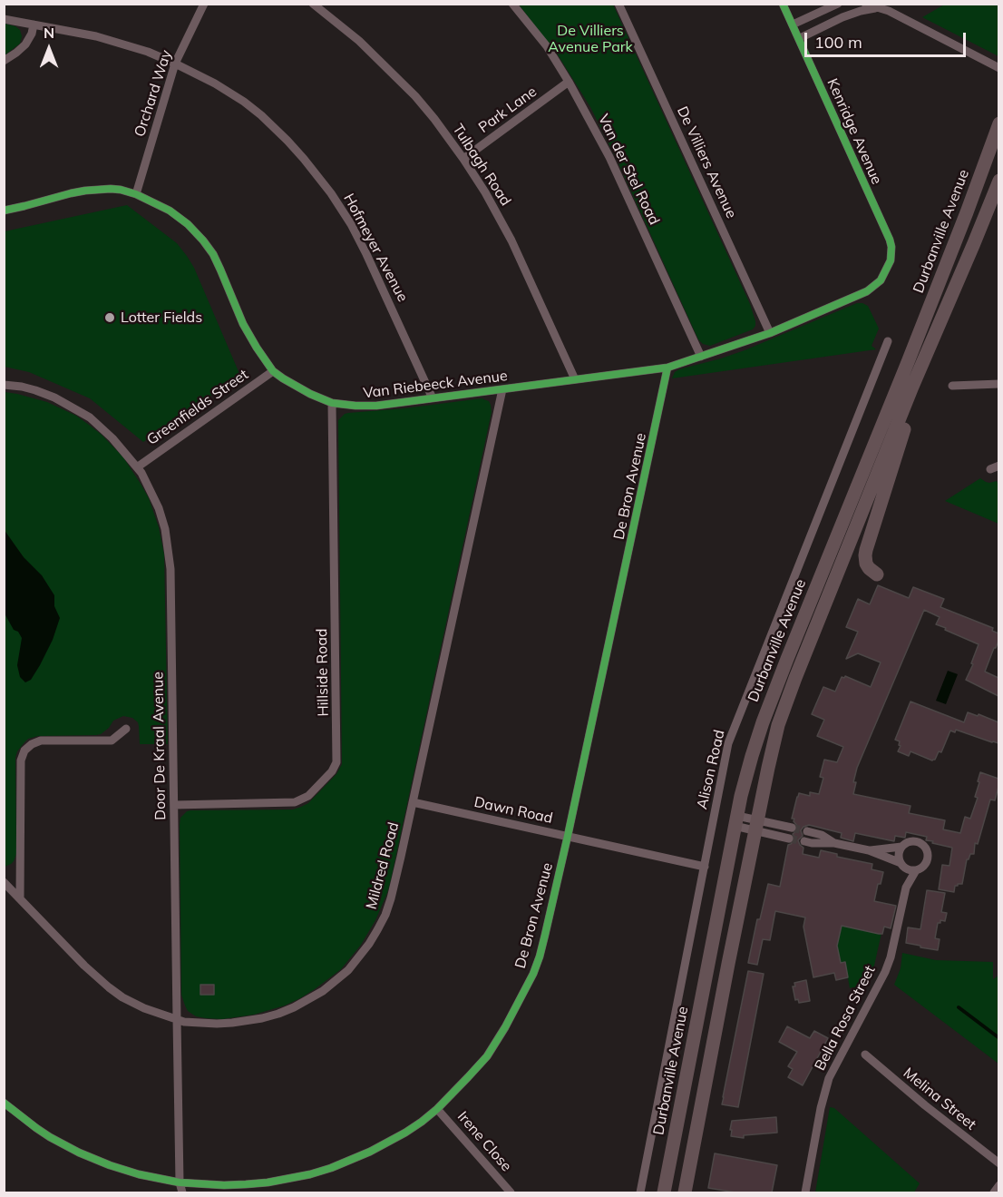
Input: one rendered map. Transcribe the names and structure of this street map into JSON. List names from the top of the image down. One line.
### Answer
{"streets":{"main road":["Durbanville Avenue"],"street":["Orchard Way","Park Lane","Kenridge Avenue","De Villiers Avenue","Tulbagh Road","Van der Stel Road","Hofmeyer Avenue","Van Riebeeck Avenue","Greenfields Street","De Bron Avenue","Hillside Road","Door De Kraal Avenue","Alison Road","Dawn Road","Mildred Road","Bella Rosa Street","Melina Street","Irene Close"]},"crossings":[["Orchard Way","Hofmeyer Avenue"],["Orchard Way","Van Riebeeck Avenue"],["Park Lane","Tulbagh Road"],["Park Lane","Van der Stel Road"],["Kenridge Avenue","Van Riebeeck Avenue"],["De Villiers Avenue","Van Riebeeck Avenue"],["Tulbagh Road","Van Riebeeck Avenue"],["Van der Stel Road","Van Riebeeck Avenue"],["Hofmeyer Avenue","Van Riebeeck Avenue"],["Van Riebeeck Avenue","Greenfields Street"],["Van Riebeeck Avenue","De Bron Avenue"],["Van Riebeeck Avenue","Hillside Road"],["Van Riebeeck Avenue","Mildred Road"],["Greenfields Street","Door De Kraal Avenue"],["De Bron Avenue","Door De Kraal Avenue"],["De Bron Avenue","Dawn Road"],["De Bron Avenue","Irene Close"],["Hillside Road","Door De Kraal Avenue"],["Door De Kraal Avenue","Mildred Road"],["Alison Road","Dawn Road"],["Dawn Road","Mildred Road"]],"parks":["De Villiers Avenue Park"],"places":["Lotter Fields"],"scale_bar":"100 m","north":"top"}
